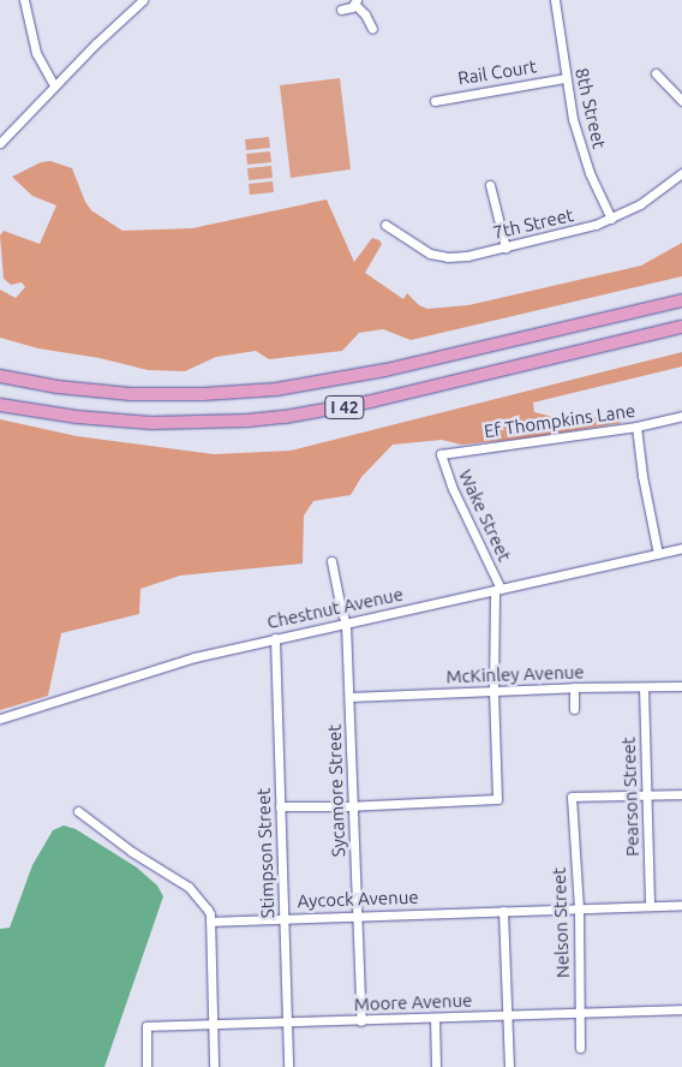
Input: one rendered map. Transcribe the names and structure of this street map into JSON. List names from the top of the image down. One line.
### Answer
{"streets":{"highway":["I 42"],"street":["Rail Court","8th Street","7th Street","Ef Thompkins Lane","Wake Street","Chestnut Avenue","McKinley Avenue","Sycamore Street","Pearson Street","Stimpson Street","Aycock Avenue","Nelson Street","Moore Avenue"]},"crossings":[["Rail Court","8th Street"],["8th Street","7th Street"],["Ef Thompkins Lane","Wake Street"],["Wake Street","Chestnut Avenue"],["Wake Street","McKinley Avenue"],["Wake Street","Sycamore Street"],["Chestnut Avenue","Sycamore Street"],["Chestnut Avenue","Stimpson Street"],["McKinley Avenue","Sycamore Street"],["McKinley Avenue","Pearson Street"],["Sycamore Street","Aycock Avenue"],["Sycamore Street","Moore Avenue"],["Pearson Street","Aycock Avenue"],["Pearson Street","Nelson Street"],["Stimpson Street","Aycock Avenue"],["Stimpson Street","Moore Avenue"],["Aycock Avenue","Nelson Street"],["Nelson Street","Moore Avenue"]]}
